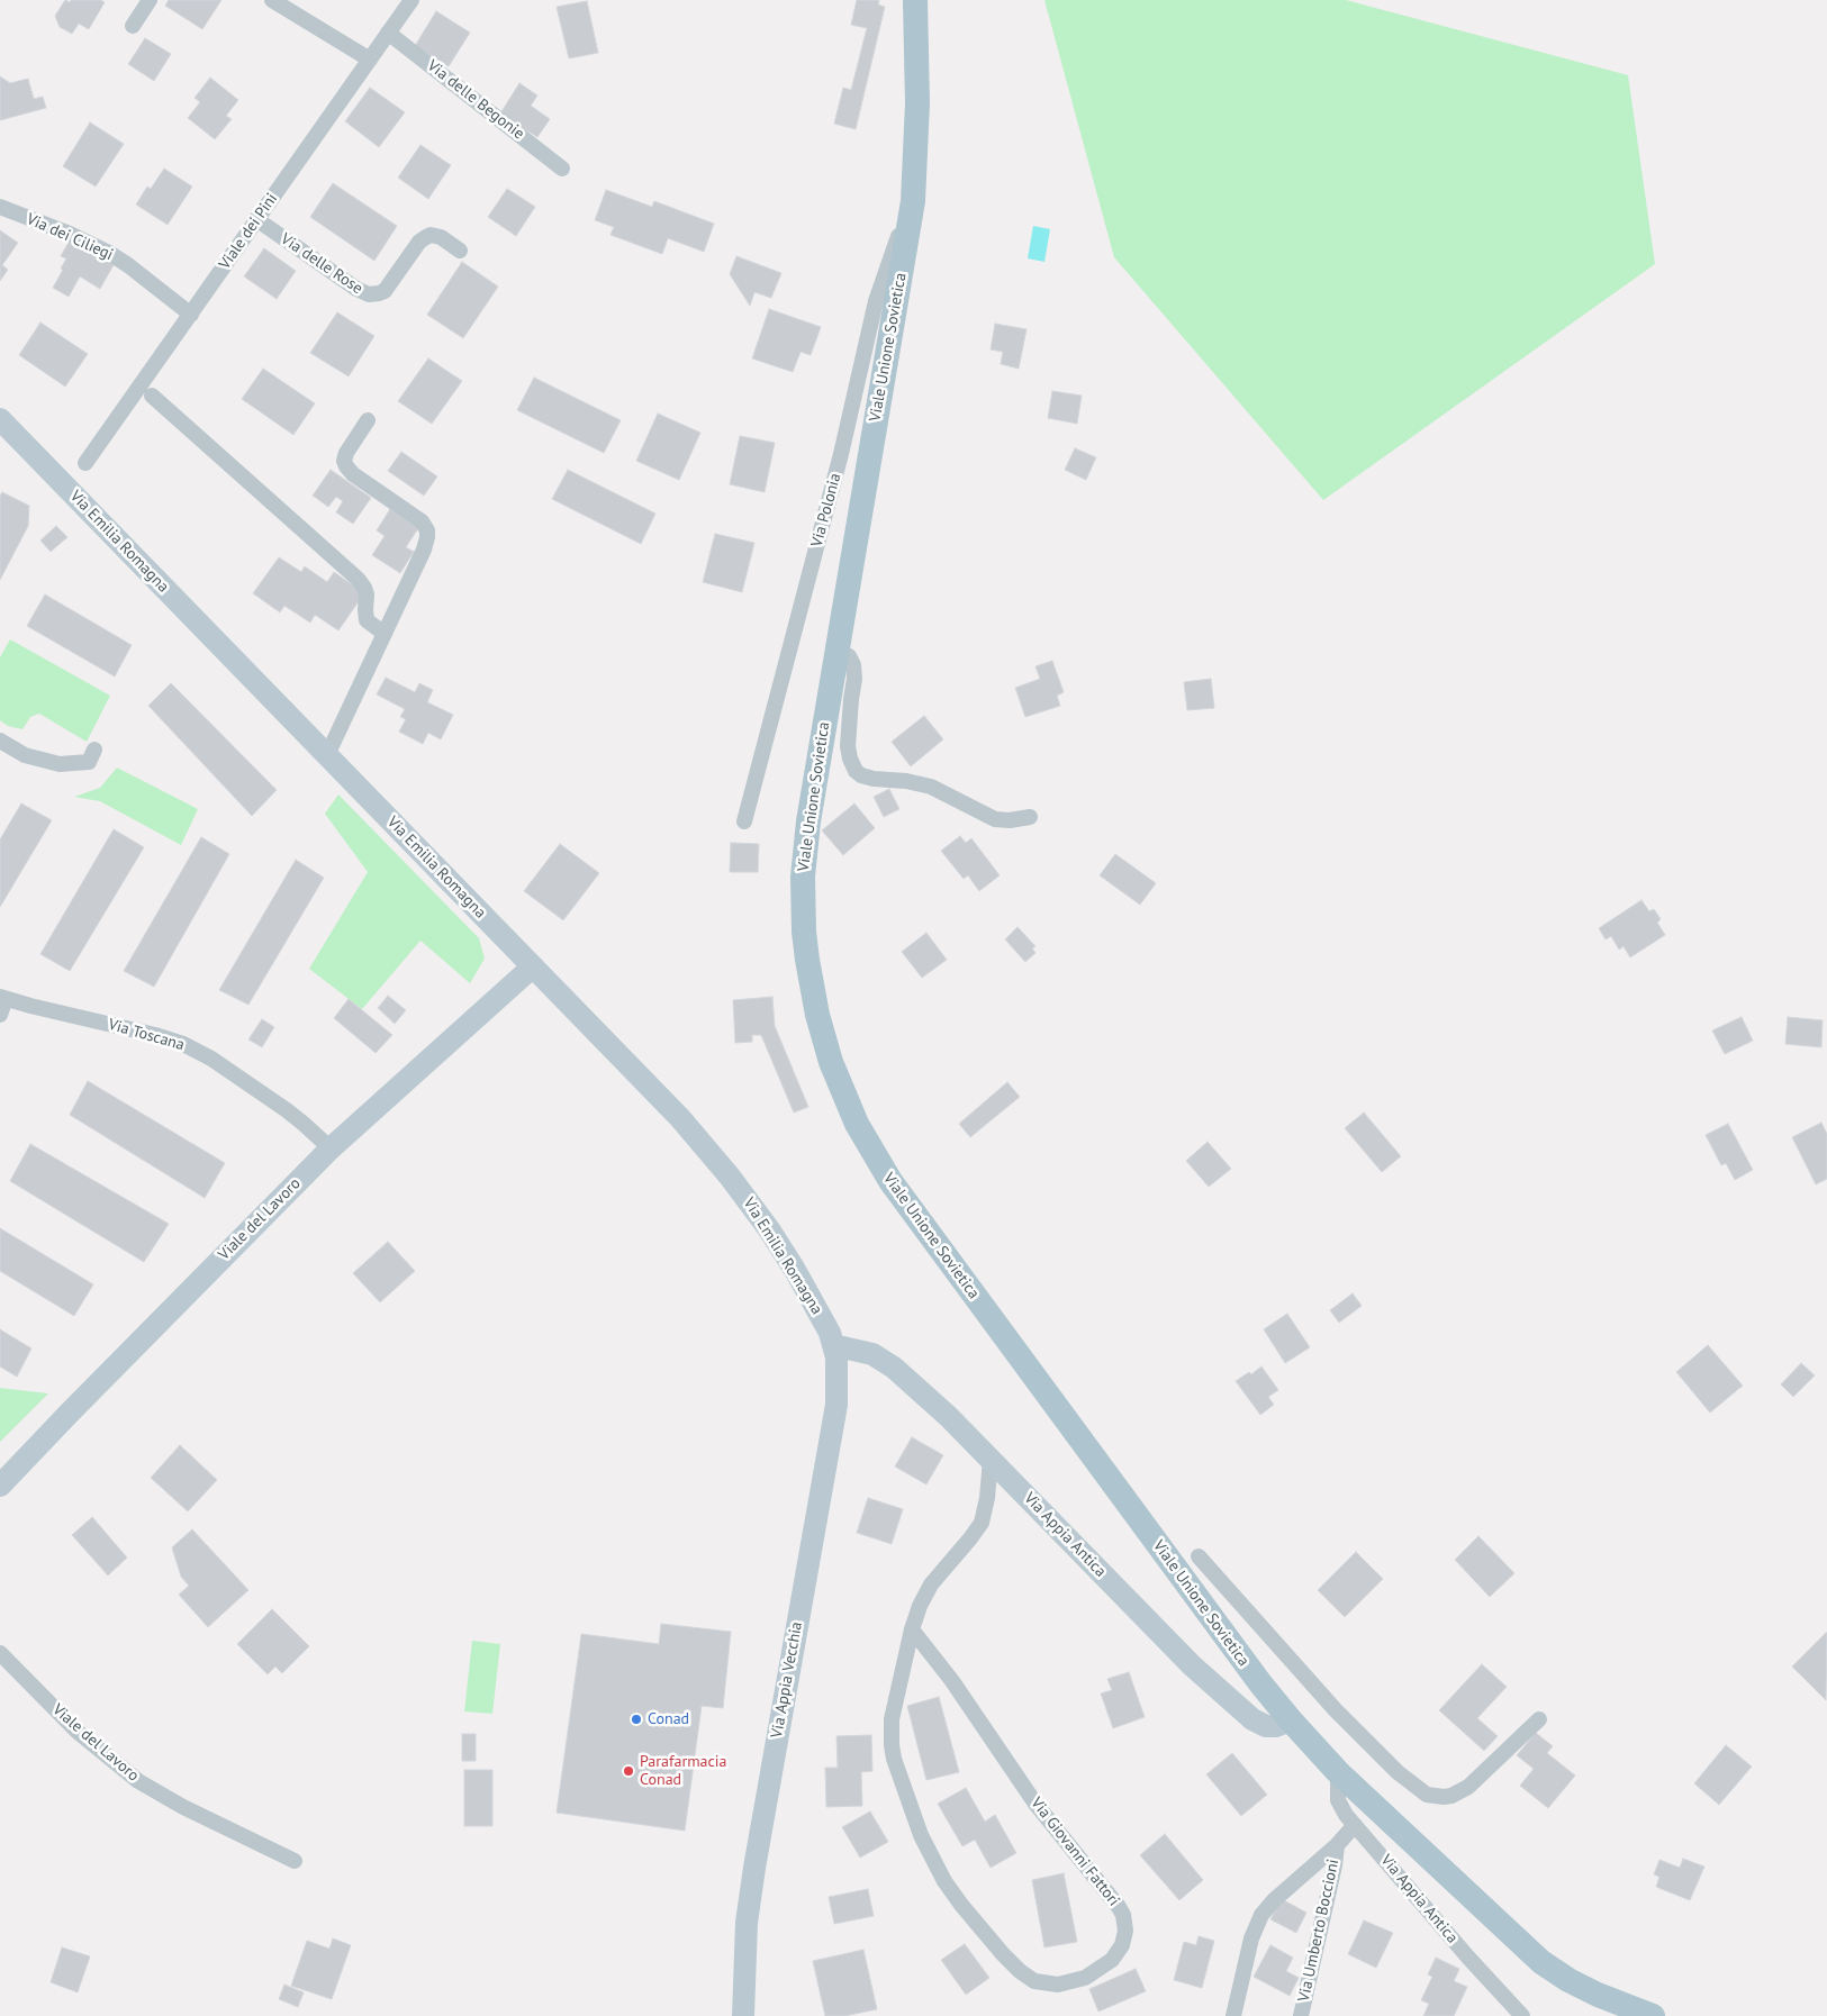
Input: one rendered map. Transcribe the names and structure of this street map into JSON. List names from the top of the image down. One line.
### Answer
{"streets":{"main road":["Viale Unione Sovietica","Via Emilia Romagna","Viale del Lavoro","Via Appia Antica","Via Appia Vecchia"],"street":["Via delle Begonie","Viale dei Pini","Via dei Ciliegi","Via delle Rose","Via Polonia","Via Toscana","Via Giovanni Fattori","Via Umberto Boccioni"]},"crossings":[["Via delle Begonie","Viale dei Pini"],["Viale dei Pini","Via dei Ciliegi"],["Viale dei Pini","Via delle Rose"],["Viale Unione Sovietica","Via Polonia"],["Viale Unione Sovietica","Via Appia Antica"],["Via Emilia Romagna","Viale del Lavoro"],["Via Emilia Romagna","Via Appia Antica"],["Via Emilia Romagna","Via Appia Vecchia"],["Via Toscana","Viale del Lavoro"],["Via Appia Antica","Via Appia Vecchia"],["Via Appia Antica","Via Giovanni Fattori"]],"places":["Conad","Parafarmacia Conad"]}
